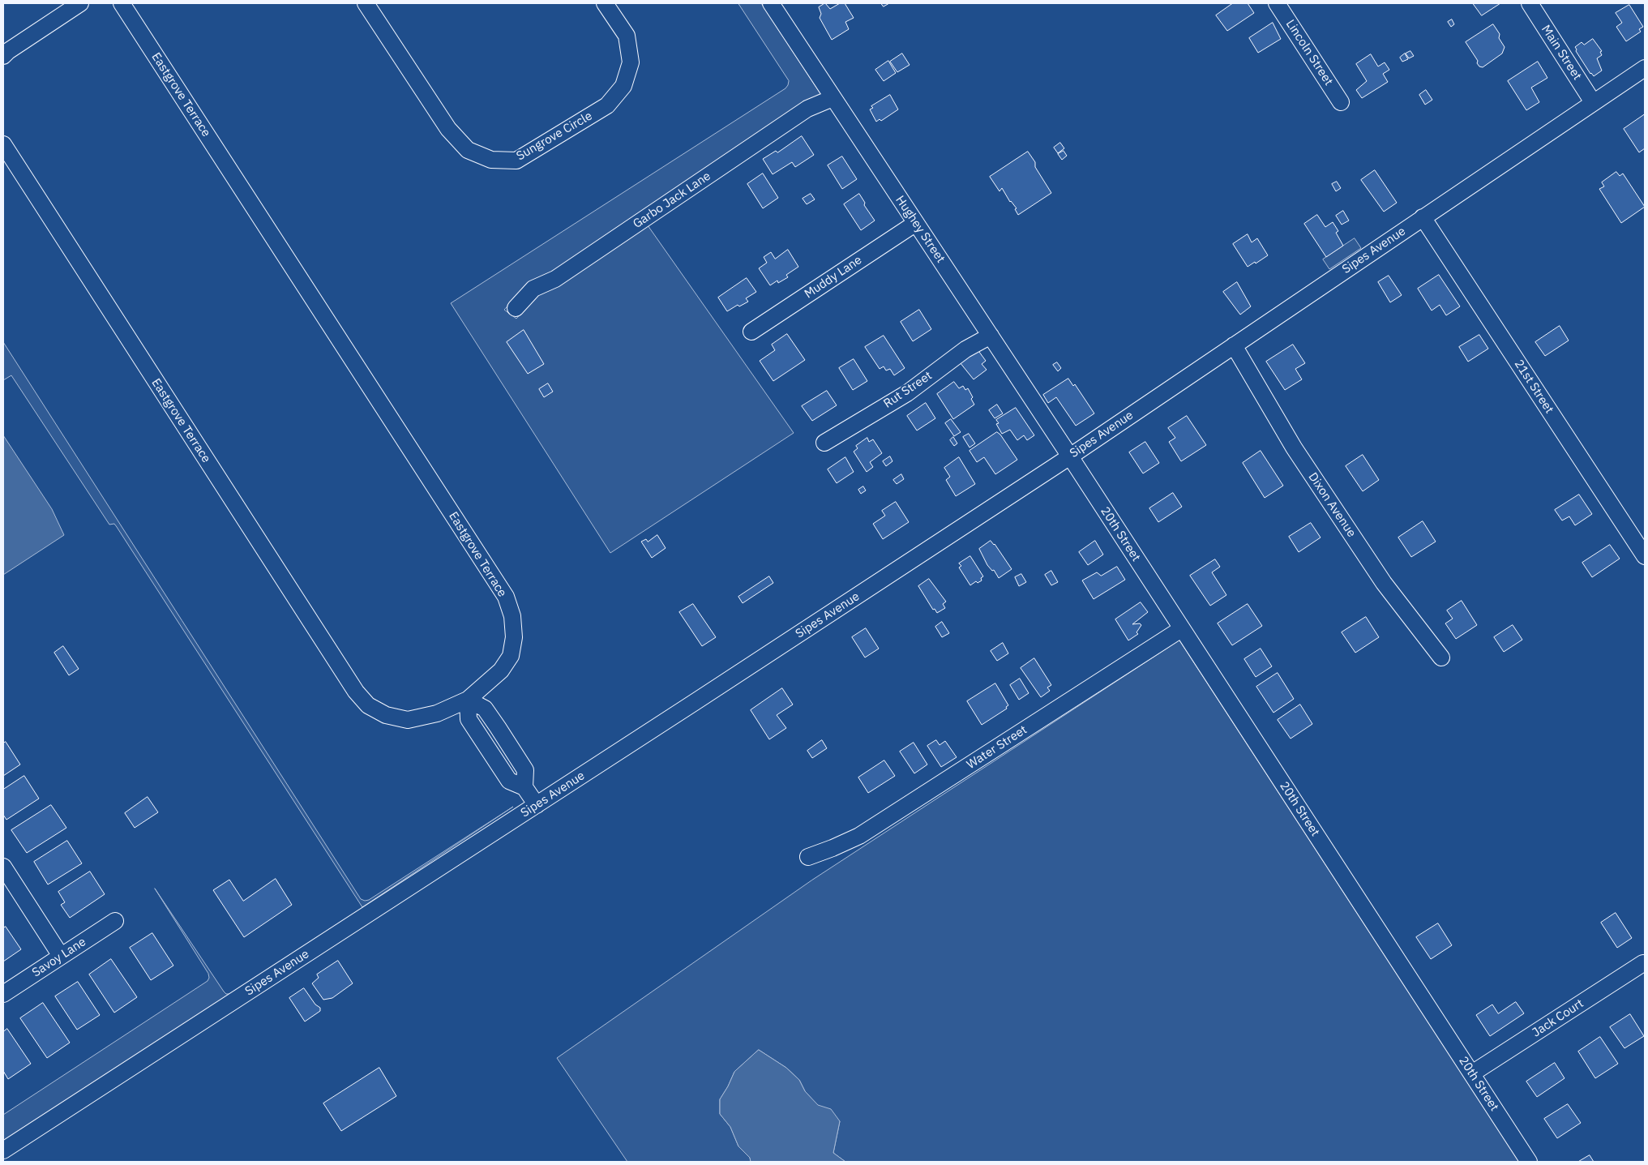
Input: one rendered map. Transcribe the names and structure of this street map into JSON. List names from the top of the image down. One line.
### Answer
{"streets":{"street":["Lincoln Street","Main Street","Eastgrove Terrace","Sungrove Circle","Garbo Jack Lane","Hughey Street","Sipes Avenue","Muddy Lane","21st Street","Rut Street","Dixon Avenue","20th Street","Water Street","Savoy Lane","Jack Court"]},"crossings":[["Main Street","Sipes Avenue"],["Garbo Jack Lane","Hughey Street"],["Hughey Street","Sipes Avenue"],["Hughey Street","Muddy Lane"],["Hughey Street","Rut Street"],["Hughey Street","20th Street"],["Sipes Avenue","21st Street"],["Sipes Avenue","Dixon Avenue"],["Sipes Avenue","20th Street"],["20th Street","Water Street"],["20th Street","Jack Court"]]}
